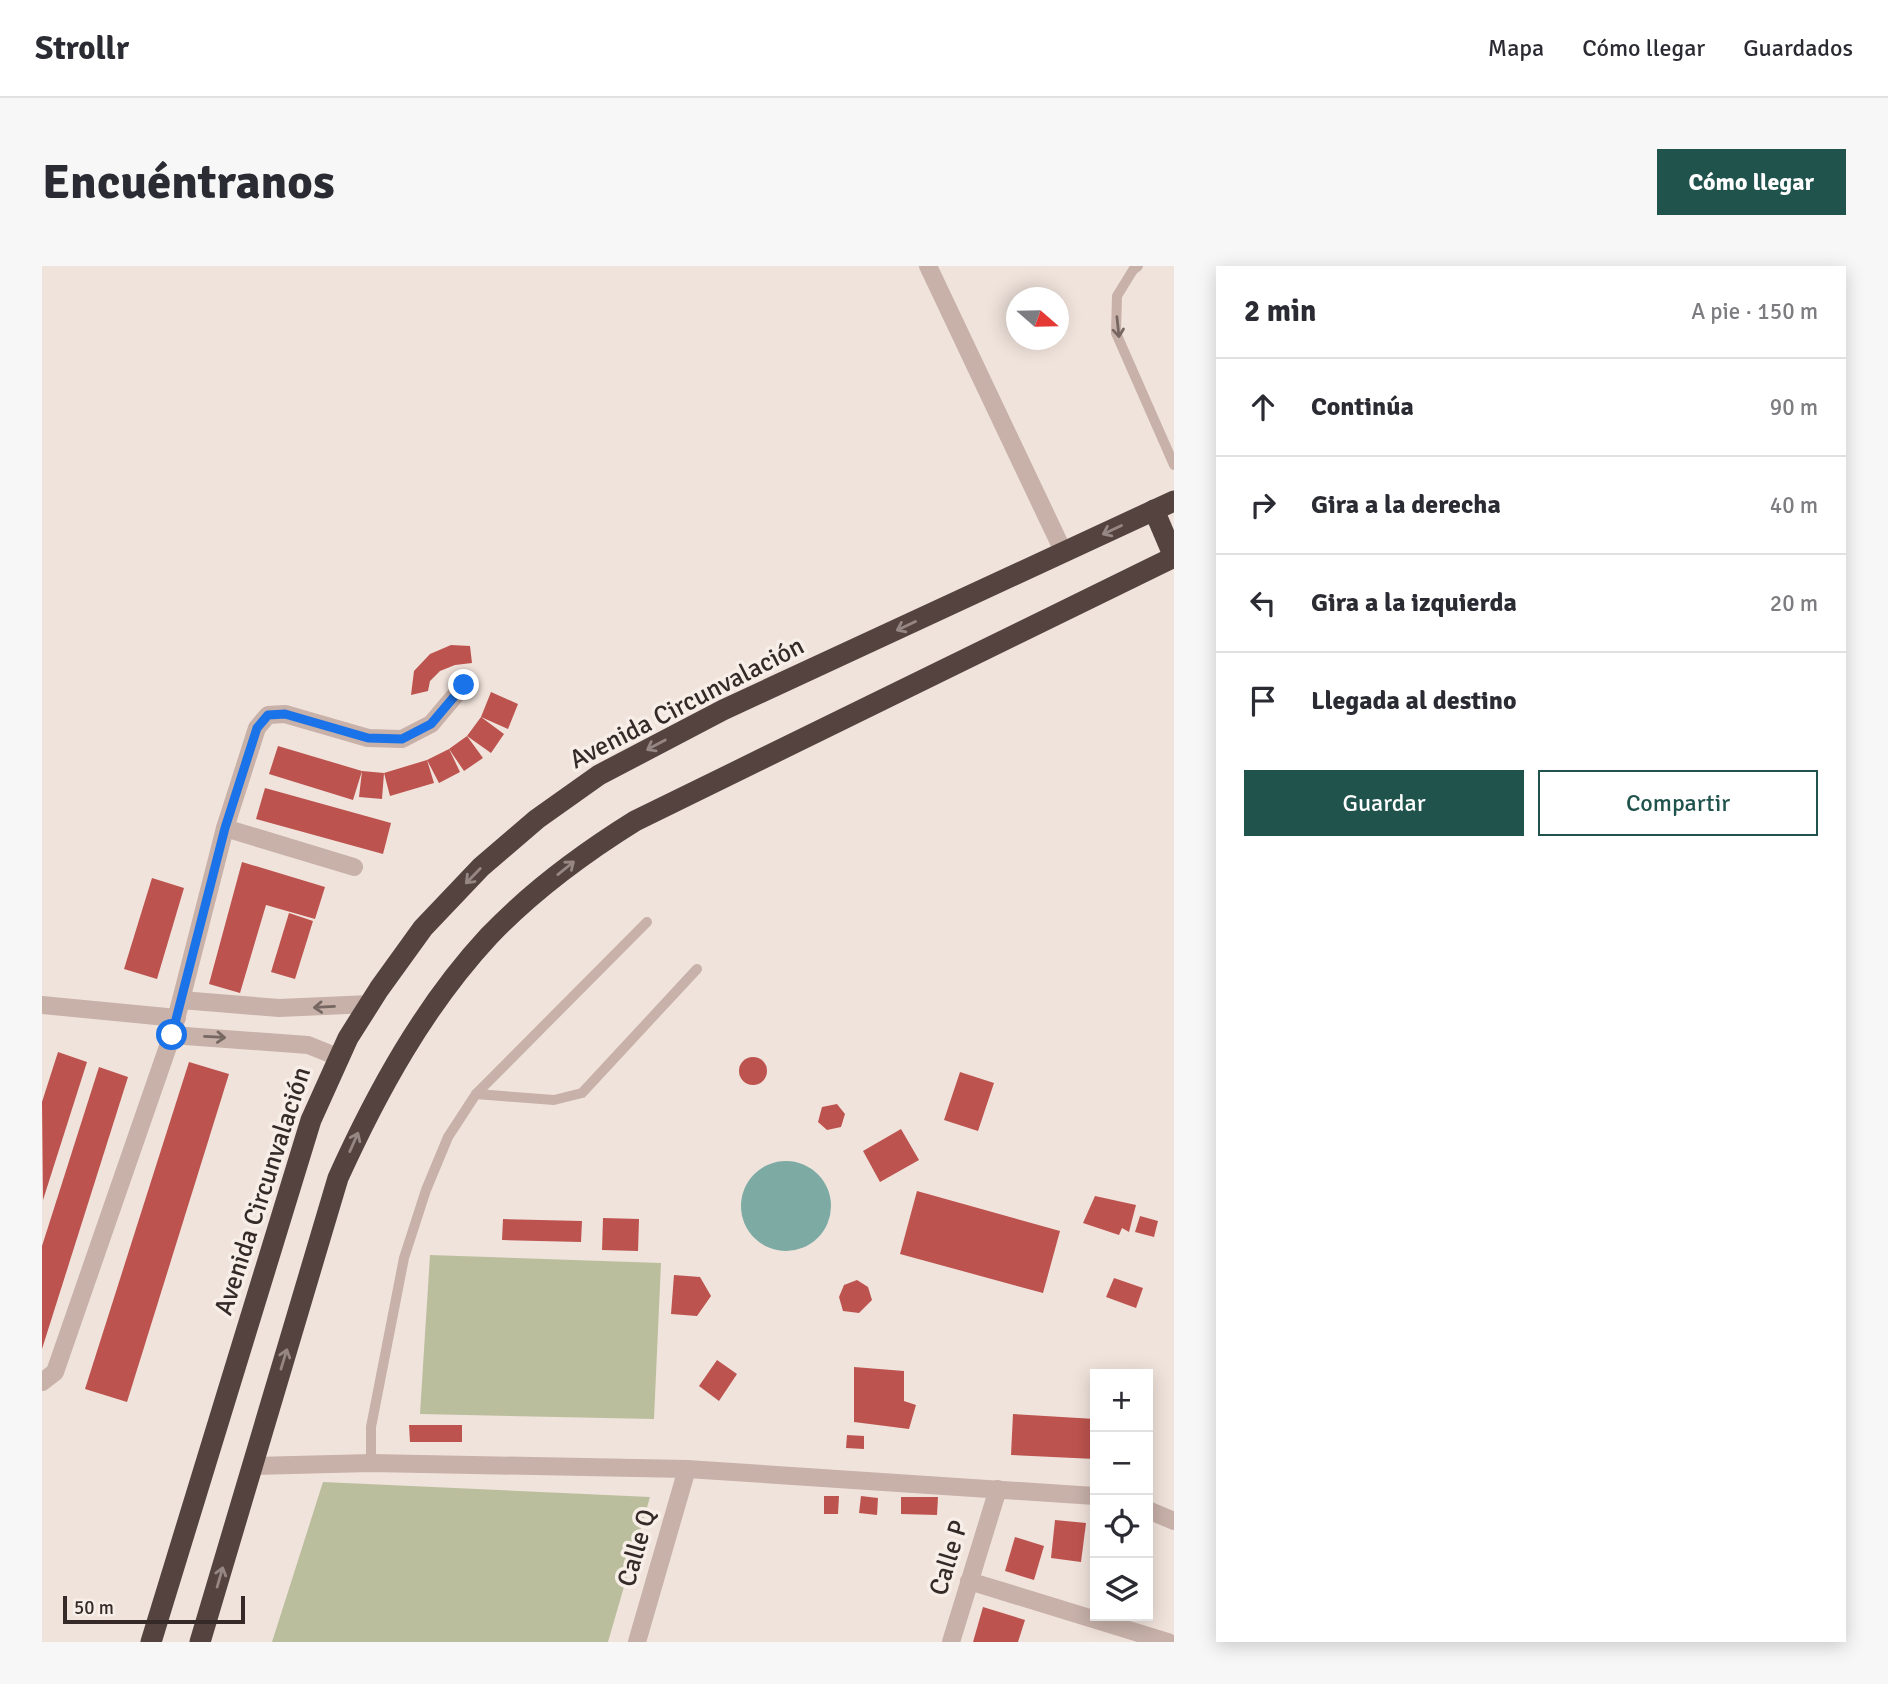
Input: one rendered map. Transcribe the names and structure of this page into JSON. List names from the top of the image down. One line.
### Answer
{"streets":{"highway":["Avenida Circunvalación"],"street":["Calle Q","Calle P"]},"scale_bar":"50 m","north":"right","page":{"header":"Strollr","nav":["Mapa","Cómo llegar","Guardados"],"buttons":["Cómo llegar",["Guardar","Compartir"]],"title":"Encuéntranos","heading":["2 min","A pie · 150 m"],"list":[["Continúa","90 m"],["Gira a la derecha","40 m"],["Gira a la izquierda","20 m"],"Llegada al destino"],"map_buttons":["+","−"],"scale":"50 m"}}
